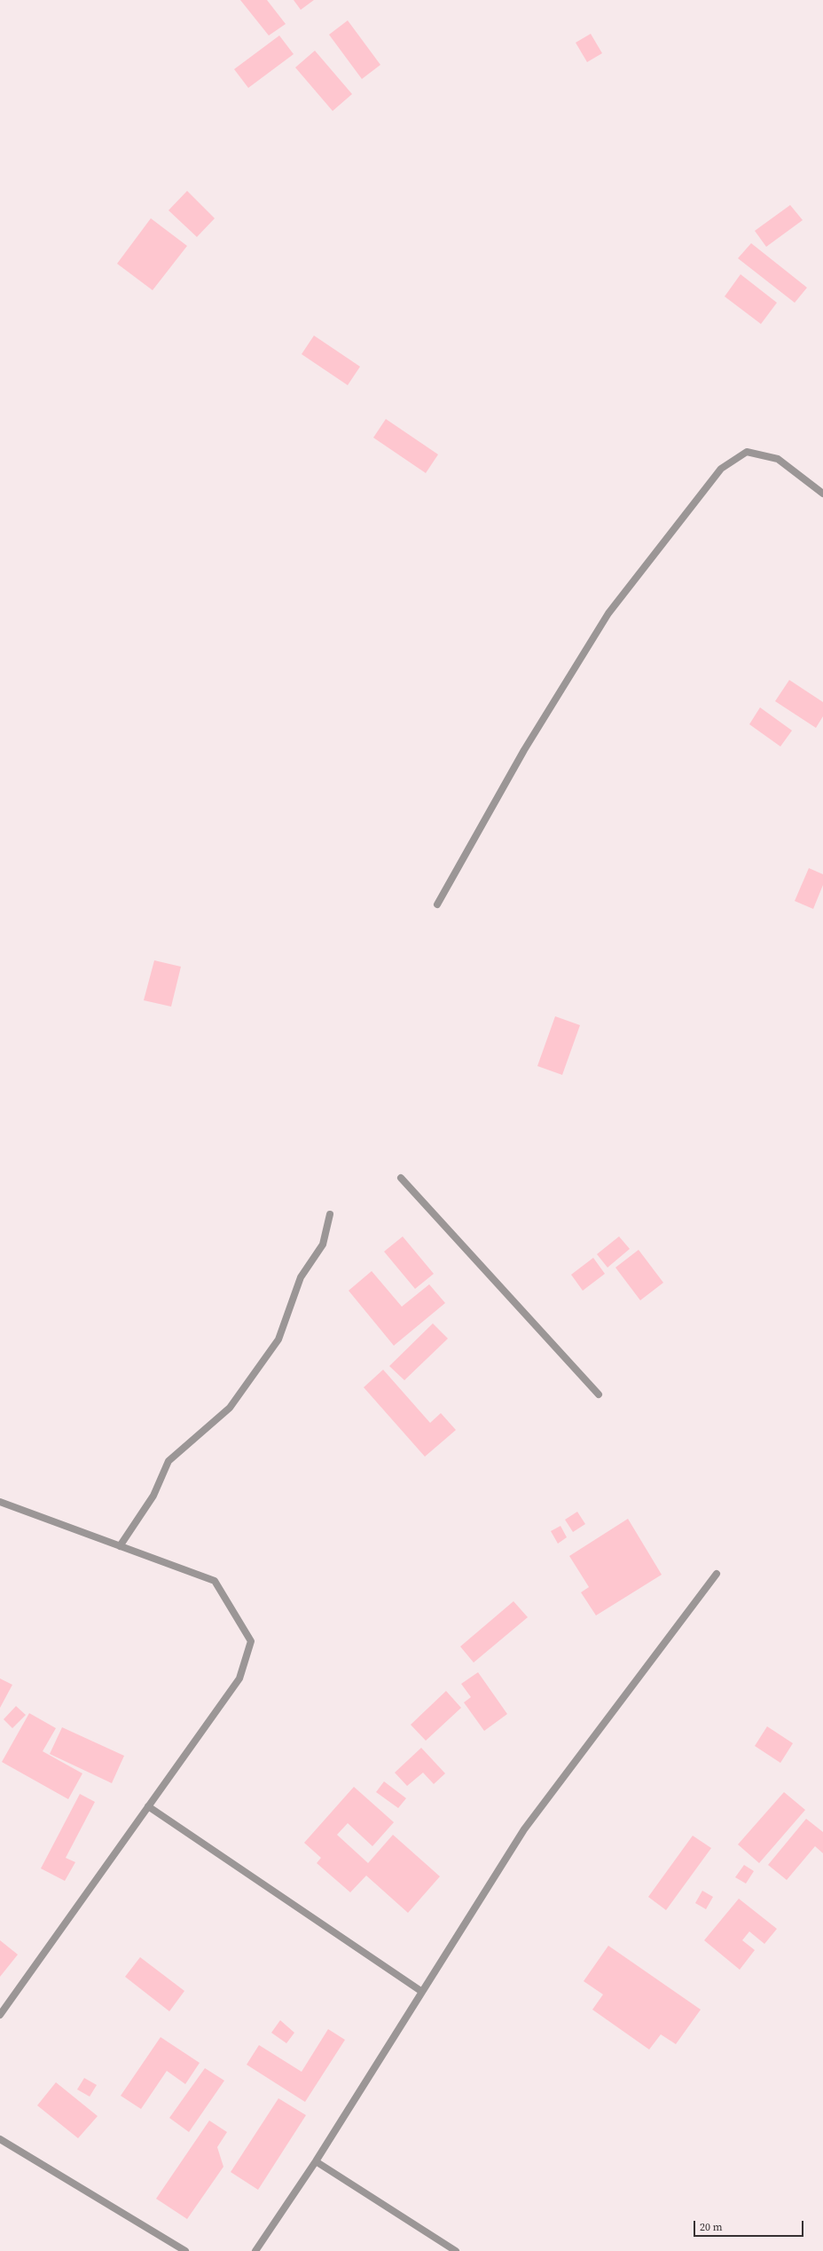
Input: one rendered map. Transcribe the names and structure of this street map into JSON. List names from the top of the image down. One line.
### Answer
{"scale_bar":"20 m"}
